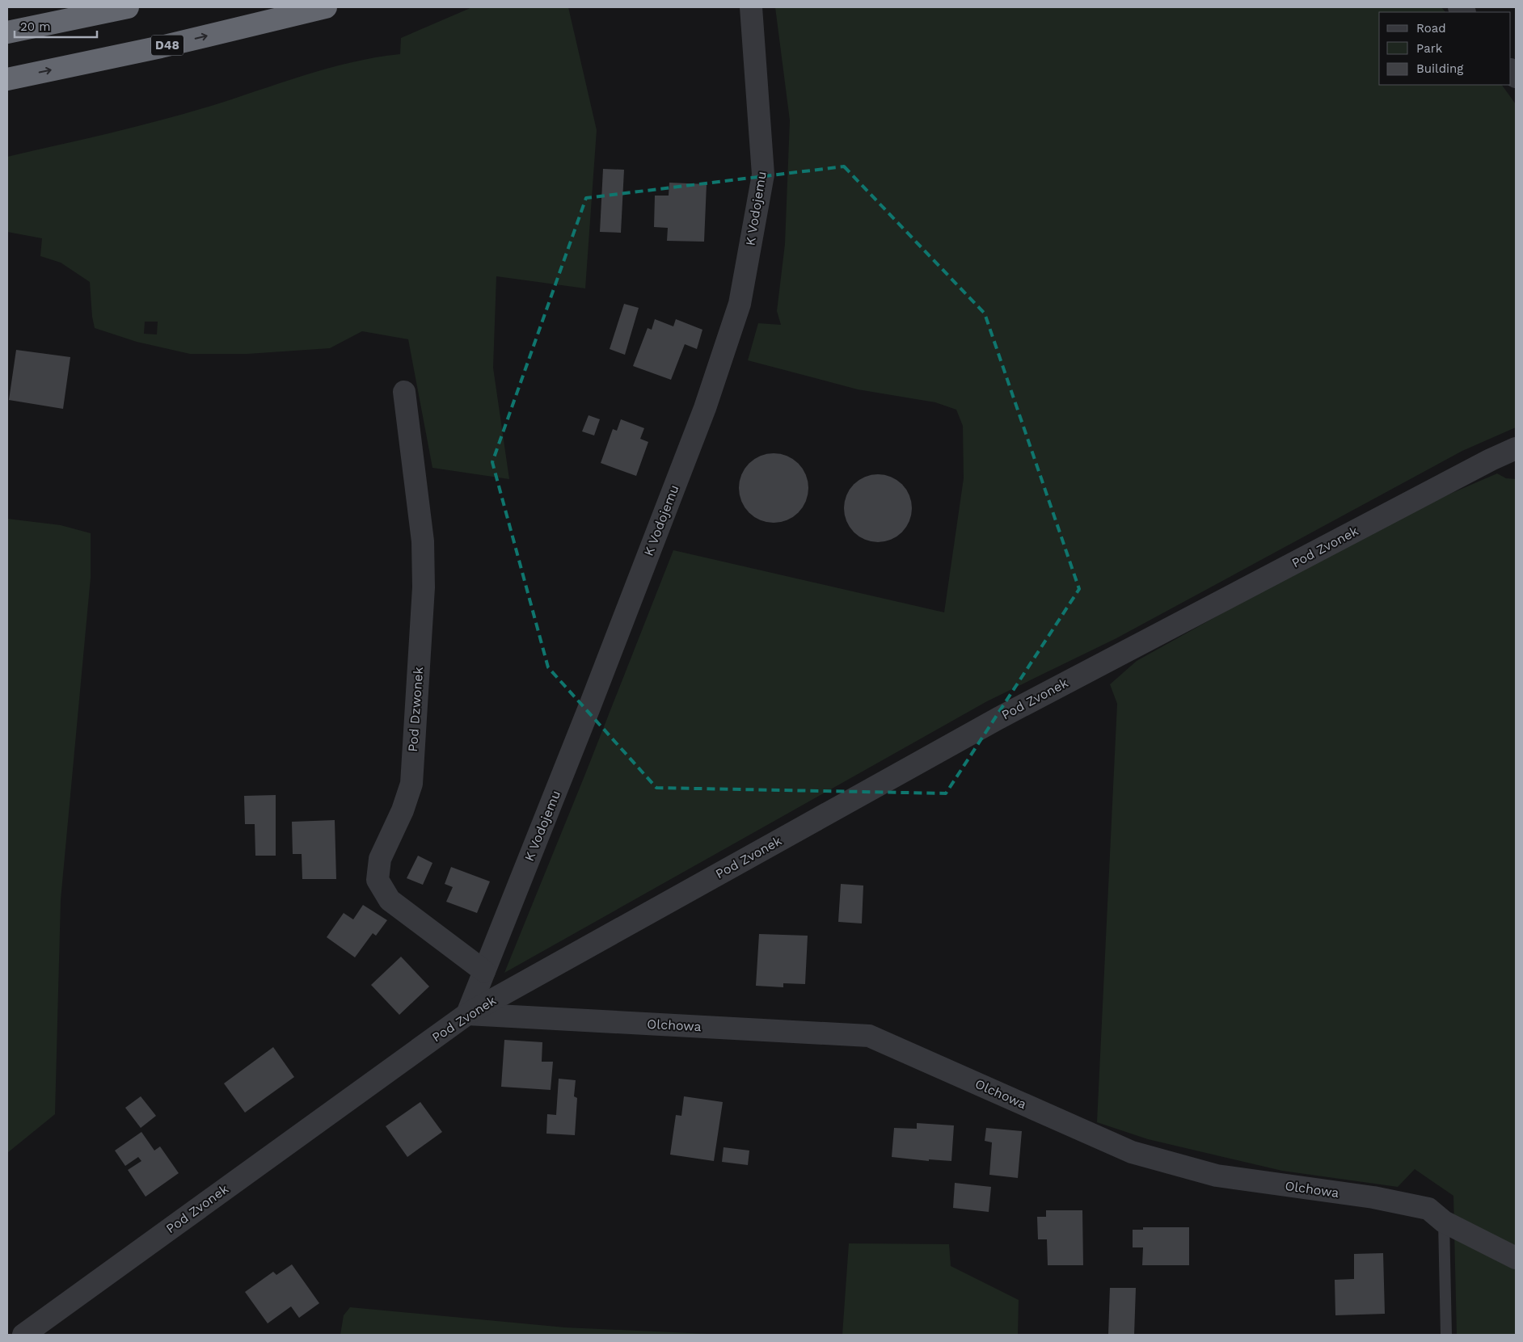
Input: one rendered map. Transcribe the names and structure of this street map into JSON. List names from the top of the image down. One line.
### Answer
{"streets":{"highway":["D48"],"street":["K Vodojemu","Pod Zvonek","Pod Dzwonek","Olchowa"]},"crossings":[["K Vodojemu","Pod Zvonek"],["K Vodojemu","Pod Dzwonek"],["K Vodojemu","Olchowa"],["Pod Zvonek","Olchowa"]],"legend":["Road","Park","Building"],"scale_bar":"20 m"}
